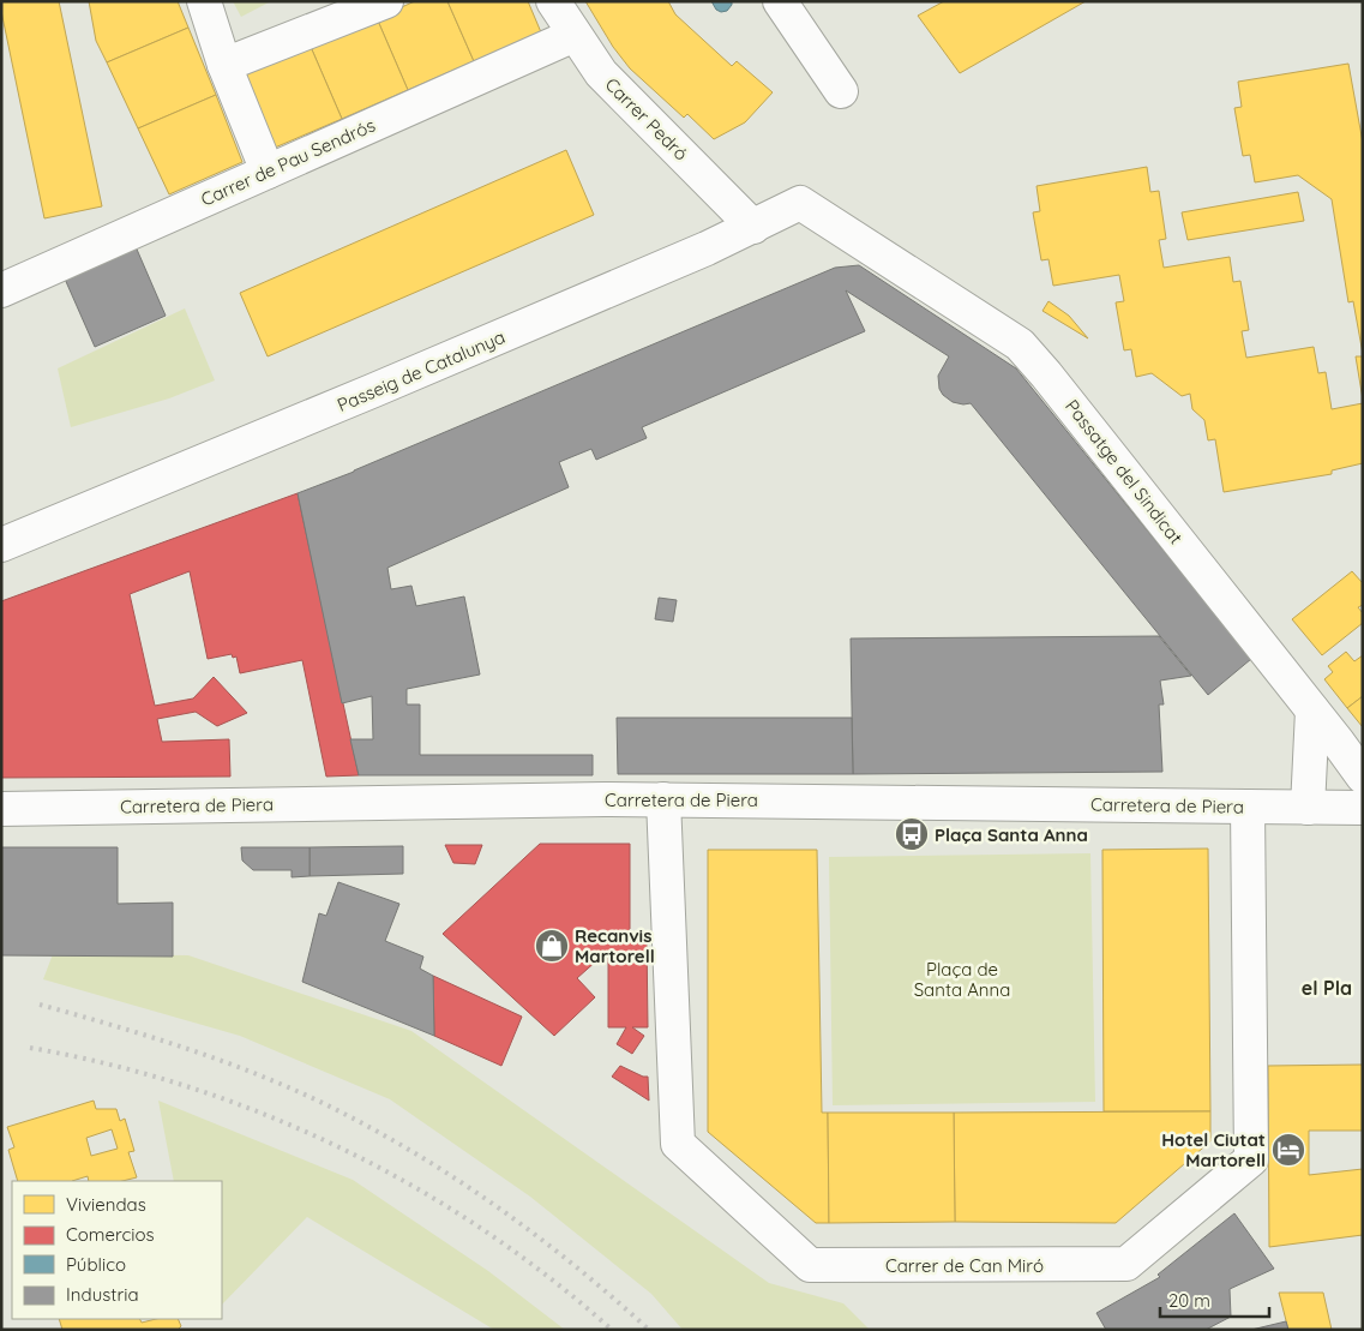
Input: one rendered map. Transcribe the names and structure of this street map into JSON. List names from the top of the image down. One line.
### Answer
{"streets":{"street":["Carrer Pedró","Carrer de Pau Sendrós","Passeig de Catalunya","Passatge del Sindicat","Carretera de Piera","Carrer de Can Miró"]},"crossings":[["Carrer Pedró","Carrer de Pau Sendrós"],["Carrer Pedró","Passeig de Catalunya"],["Passeig de Catalunya","Passatge del Sindicat"],["Carretera de Piera","Carrer de Can Miró"]],"districts":["el Pla"],"parks":["Plaça de Santa Anna"],"places":{"bus stop":["Plaça Santa Anna"],"shop":["Recanvis Martorell"],"hotel":["Hotel Ciutat Martorell"]},"legend":["Viviendas","Comercios","Público","Industria"],"scale_bar":"20 m"}
